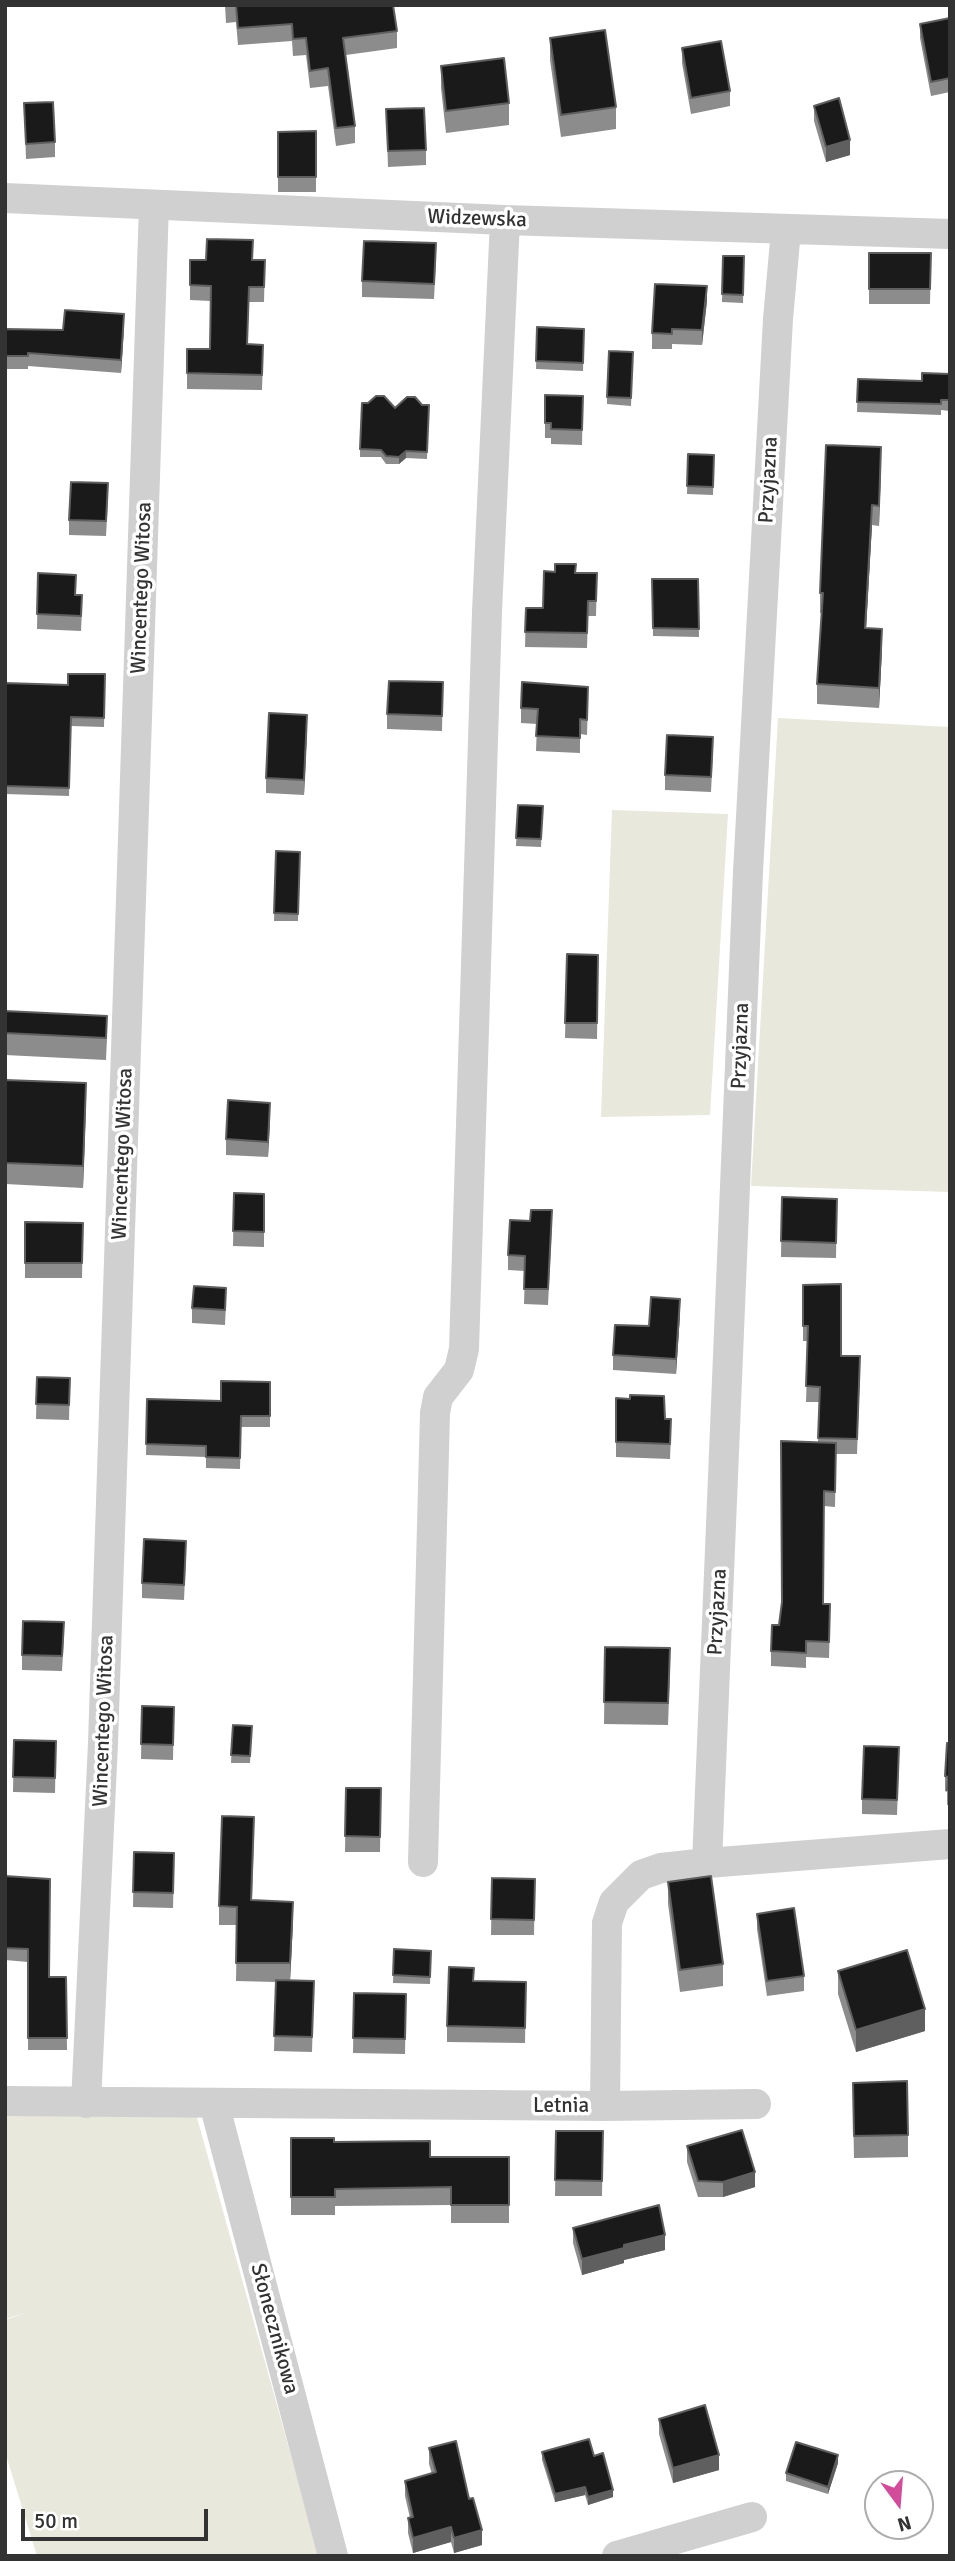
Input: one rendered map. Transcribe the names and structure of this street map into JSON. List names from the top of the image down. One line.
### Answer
{"streets":{"street":["Widzewska","Przyjazna","Wincentego Witosa","Letnia","Słonecznikowa"]},"crossings":[["Widzewska","Przyjazna"],["Widzewska","Wincentego Witosa"],["Przyjazna","Letnia"],["Wincentego Witosa","Letnia"],["Letnia","Słonecznikowa"]],"scale_bar":"50 m","north":"bottom"}
